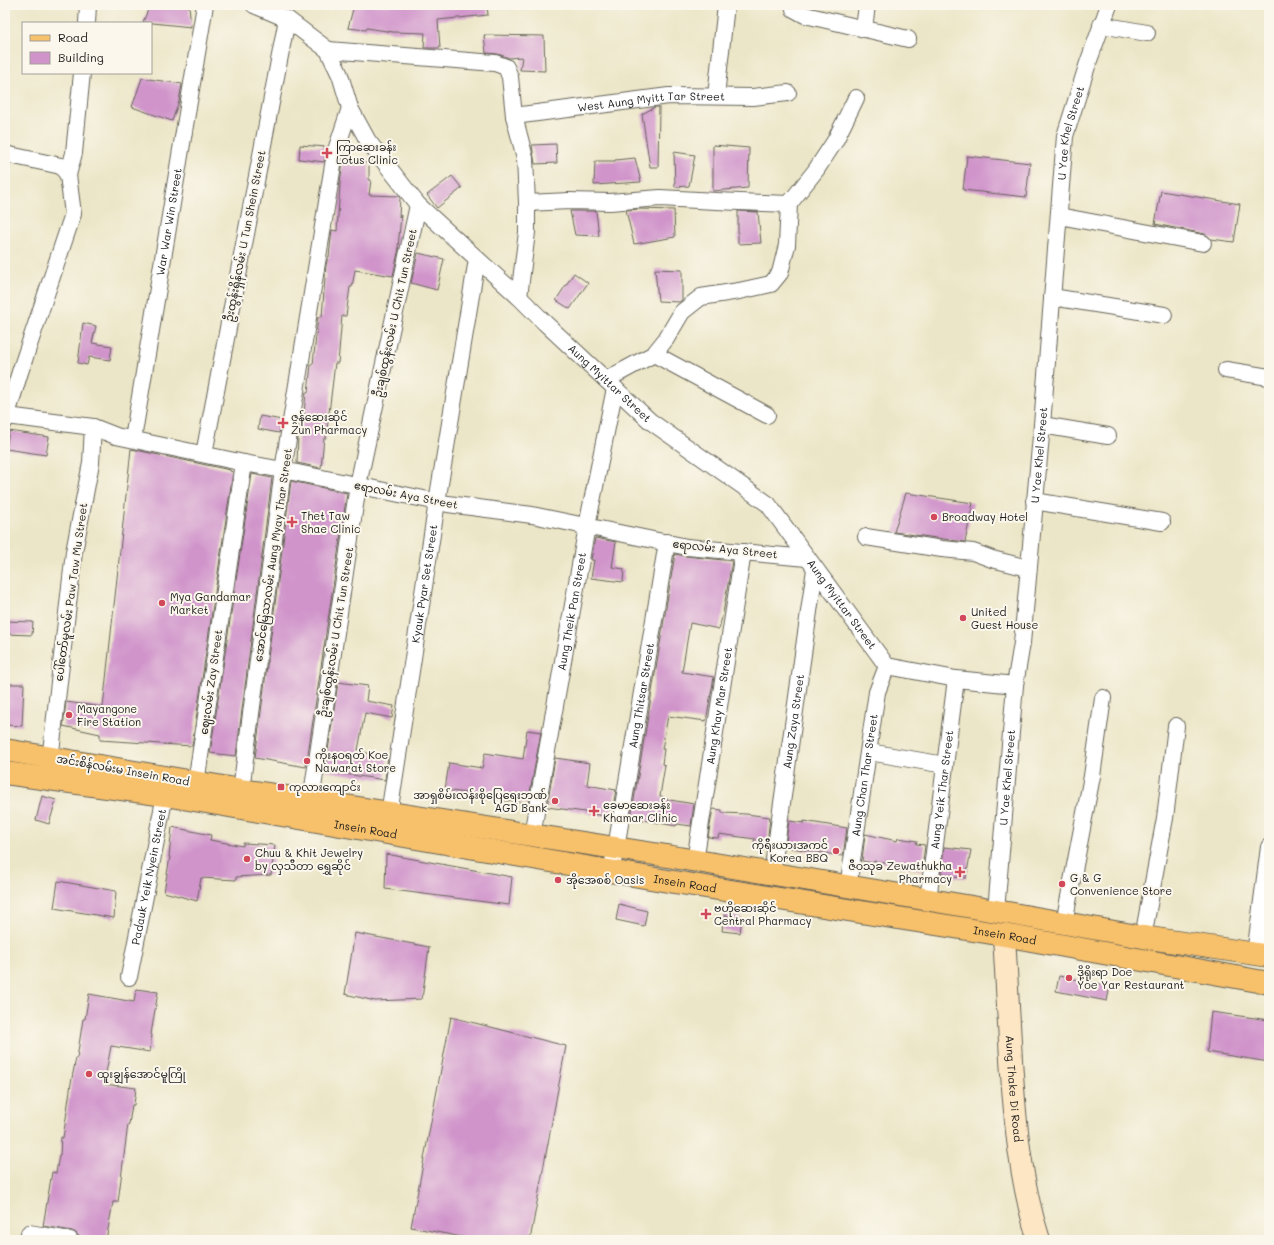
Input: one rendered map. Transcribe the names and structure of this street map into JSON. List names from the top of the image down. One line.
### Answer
{"streets":{"main road":["အင်းစိန်လမ်းမ Insein Road","Insein Road","Aung Thake Di Road"],"street":["West Aung Myitt Tar Street","U Yae Khel Street","War War Win Street","ဦးထွန်းရှိန်လမ်း U Tun Shein Street","ဦးချစ်ထွန်းလမ်း U Chit Tun Street","Aung Myittar Street","ဧရာလမ်း Aya Street","အောင်မြေသာလမ်း Aung Myay Thar Street","Kyauk Pyar Set Street","ပေါ်တော်မူလမ်း Paw Taw Mu Street","Aung Theik Pan Street","ဈေးလမ်း Zay Street","Aung Thitsar Street","Aung Khay Mar Street","Aung Zaya Street","Aung Chan Thar Street","Aung Yeik Thar Street","Padauk Yeik Nyein Street"]},"crossings":[["U Yae Khel Street","Insein Road"],["War War Win Street","ဧရာလမ်း Aya Street"],["ဦးထွန်းရှိန်လမ်း U Tun Shein Street","Aung Myittar Street"],["ဦးထွန်းရှိန်လမ်း U Tun Shein Street","ဧရာလမ်း Aya Street"],["ဦးချစ်ထွန်းလမ်း U Chit Tun Street","Aung Myittar Street"],["ဦးချစ်ထွန်းလမ်း U Chit Tun Street","ဧရာလမ်း Aya Street"],["ဦးချစ်ထွန်းလမ်း U Chit Tun Street","Insein Road"],["Aung Myittar Street","ဧရာလမ်း Aya Street"],["Aung Myittar Street","အောင်မြေသာလမ်း Aung Myay Thar Street"],["Aung Myittar Street","Kyauk Pyar Set Street"],["Aung Myittar Street","Aung Theik Pan Street"],["Aung Myittar Street","Aung Zaya Street"],["Aung Myittar Street","Aung Chan Thar Street"],["ဧရာလမ်း Aya Street","အောင်မြေသာလမ်း Aung Myay Thar Street"],["ဧရာလမ်း Aya Street","Kyauk Pyar Set Street"],["ဧရာလမ်း Aya Street","ပေါ်တော်မူလမ်း Paw Taw Mu Street"],["ဧရာလမ်း Aya Street","Aung Theik Pan Street"],["ဧရာလမ်း Aya Street","ဈေးလမ်း Zay Street"],["ဧရာလမ်း Aya Street","Aung Thitsar Street"],["ဧရာလမ်း Aya Street","Aung Khay Mar Street"],["ဧရာလမ်း Aya Street","Aung Zaya Street"],["အောင်မြေသာလမ်း Aung Myay Thar Street","အင်းစိန်လမ်းမ Insein Road"],["အောင်မြေသာလမ်း Aung Myay Thar Street","Insein Road"],["Kyauk Pyar Set Street","Insein Road"],["ပေါ်တော်မူလမ်း Paw Taw Mu Street","အင်းစိန်လမ်းမ Insein Road"],["Aung Theik Pan Street","Insein Road"],["ဈေးလမ်း Zay Street","အင်းစိန်လမ်းမ Insein Road"],["Aung Thitsar Street","Insein Road"],["Aung Khay Mar Street","Insein Road"],["Aung Zaya Street","Insein Road"],["အင်းစိန်လမ်းမ Insein Road","Insein Road"],["အင်းစိန်လမ်းမ Insein Road","Padauk Yeik Nyein Street"],["Aung Chan Thar Street","Insein Road"],["Aung Yeik Thar Street","Insein Road"],["Insein Road","Padauk Yeik Nyein Street"],["Insein Road","Aung Thake Di Road"]],"places":{"health":["ကြာဆေးခန်း Lotus Clinic","ဇွန်ဆေးဆိုင် Zun Pharmacy","Thet Taw Shae Clinic","ခေမာဆေးခန်း Khamar Clinic","ဇီဝသုခ Zewathukha Pharmacy","ဗဟိုဆေးဆိုင် Central Pharmacy"],"other":["Broadway Hotel","Mya Gandamar Market","United Guest House","Mayangone Fire Station","ကိုးနဝရတ် Koe Nawarat Store","အာရှစိမ်းလန်းစိုပြေရေးဘဏ် AGD Bank","ကိုရီးယားအကင် Korea BBQ","Chuu & Khit Jewelry by လှသီတာ ရွှေဆိုင်","အိုအေစစ် Oasis","G & G Convenience Store","ဒို့ရိုးရာ Doe Yoe Yar Restaurant","ထူးချွန်အောင်မူကြို"],"transit":["ကုလားကျောင်း"]},"legend":["Road","Building"]}
